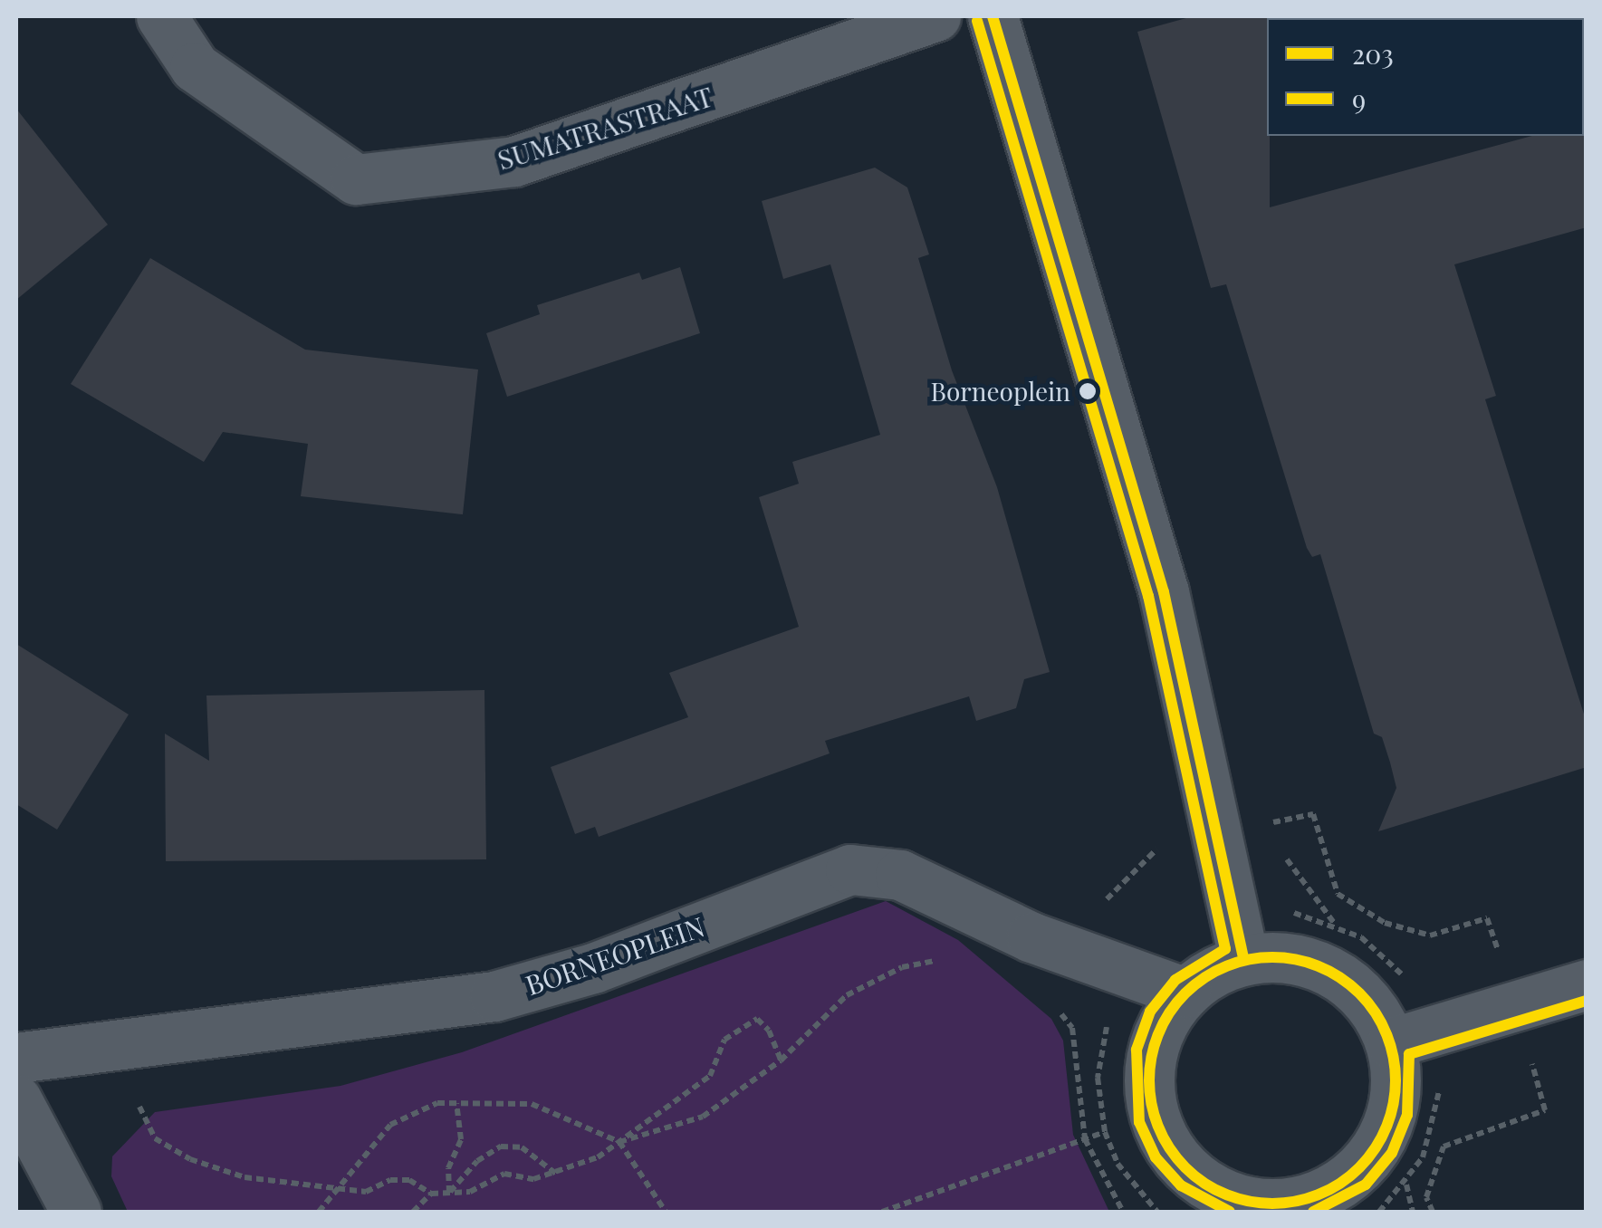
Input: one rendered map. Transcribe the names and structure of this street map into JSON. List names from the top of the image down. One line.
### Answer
{"streets":{"street":["SUMATRASTRAAT","BORNEOPLEIN"]},"places":["Borneoplein"],"lines":["transit line 203","transit line 9"],"legend":["203","9"]}
